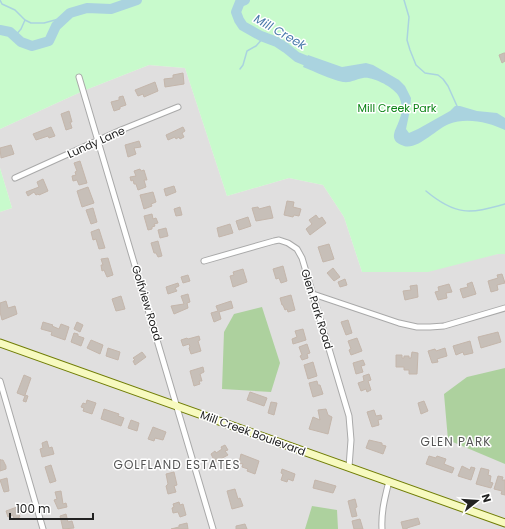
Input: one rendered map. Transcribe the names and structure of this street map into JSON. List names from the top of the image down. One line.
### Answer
{"streets":{"street":["Lundy Lane","Golfview Road","Glen Park Road","Mill Creek Boulevard"]},"crossings":[["Lundy Lane","Golfview Road"],["Golfview Road","Mill Creek Boulevard"],["Glen Park Road","Mill Creek Boulevard"]],"districts":["GLEN PARK","GOLFLAND ESTATES"],"water":["Mill Creek"],"parks":["Mill Creek Park"],"scale_bar":"100 m","north":"right"}
